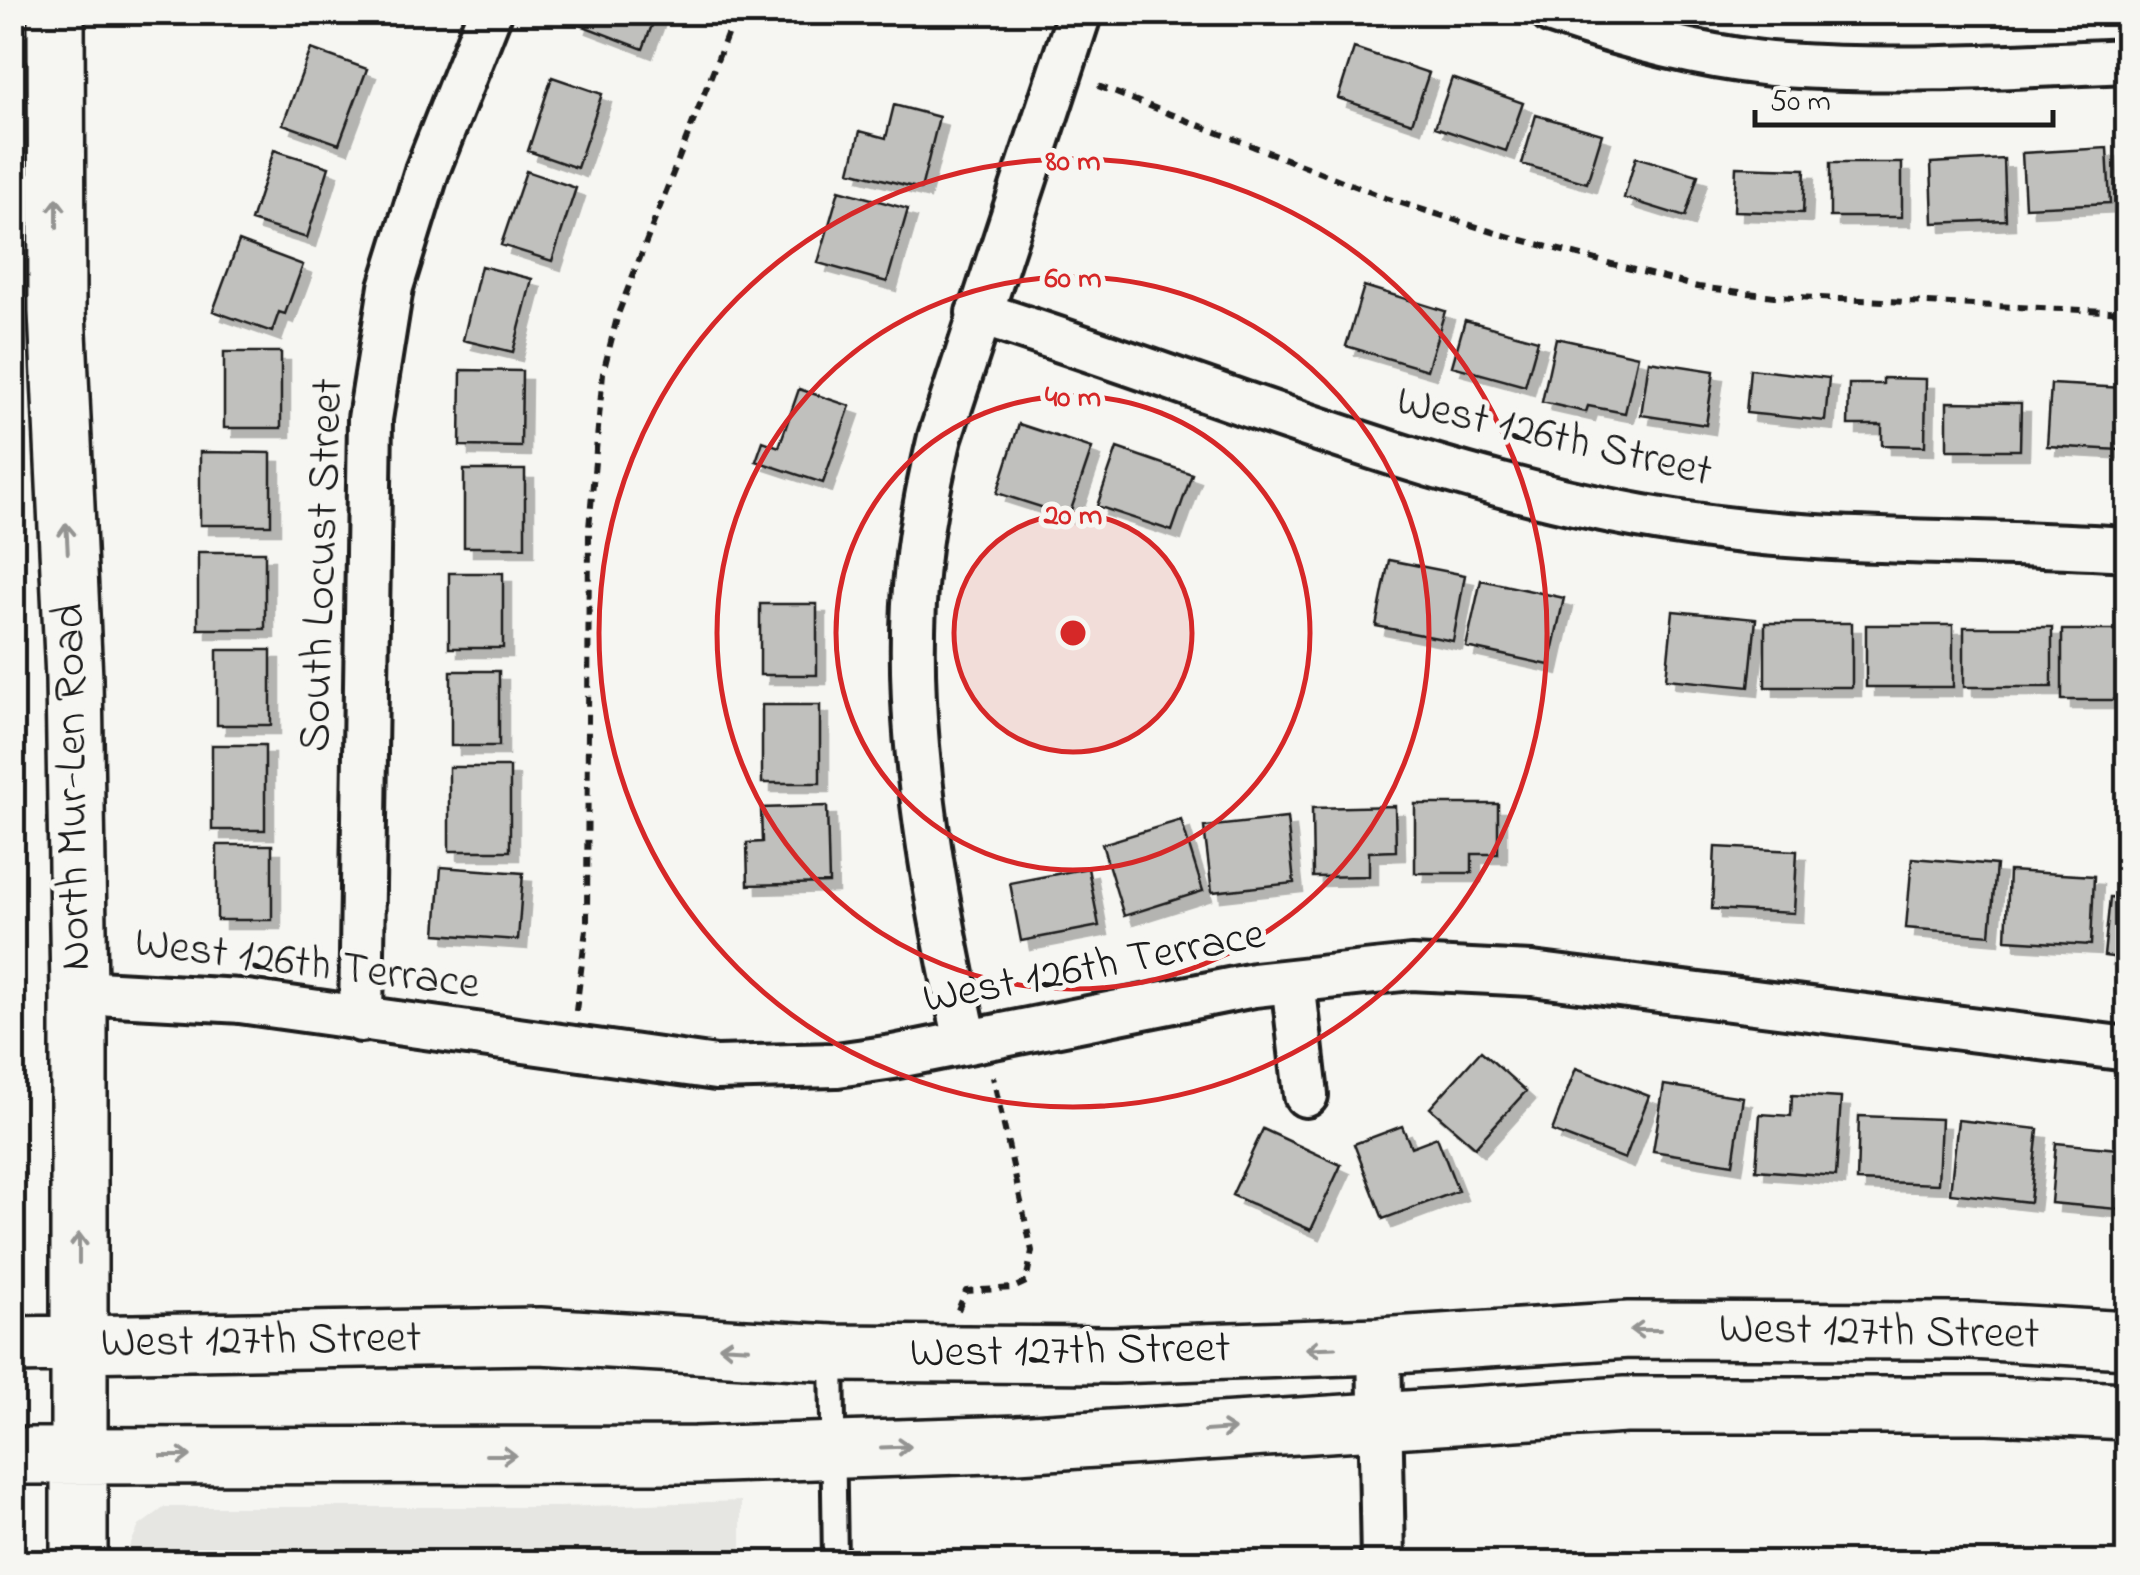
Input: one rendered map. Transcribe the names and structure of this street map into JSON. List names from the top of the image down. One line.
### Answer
{"streets":{"main road":["North Mur-Len Road","West 127th Street"],"street":["West 126th Street","South Locust Street","West 126th Terrace"]},"crossings":[["South Locust Street","West 126th Terrace"],["North Mur-Len Road","West 126th Terrace"],["North Mur-Len Road","West 127th Street"]],"one_way":["North Mur-Len Road"],"scale_bar":"50 m","rings":["80 m","60 m","40 m","20 m"]}
